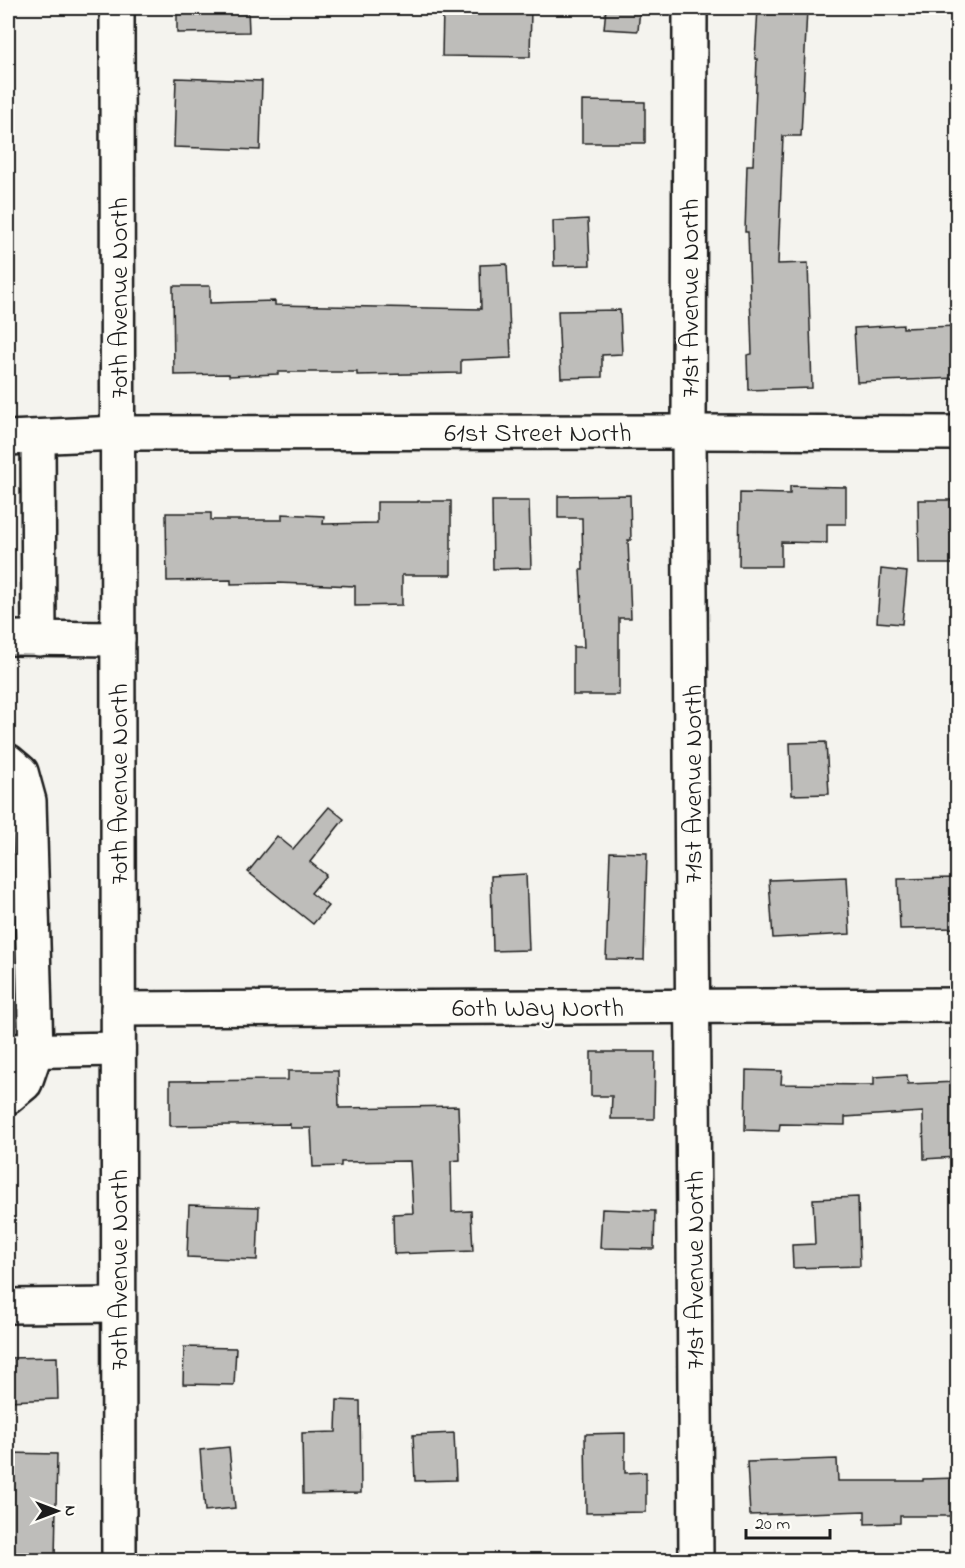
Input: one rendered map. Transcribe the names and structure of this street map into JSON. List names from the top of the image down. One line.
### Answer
{"streets":{"street":["70th Avenue North","71st Avenue North","61st Street North","60th Way North"]},"crossings":[["70th Avenue North","61st Street North"],["70th Avenue North","60th Way North"],["71st Avenue North","61st Street North"],["71st Avenue North","60th Way North"]],"scale_bar":"20 m","north":"right"}
